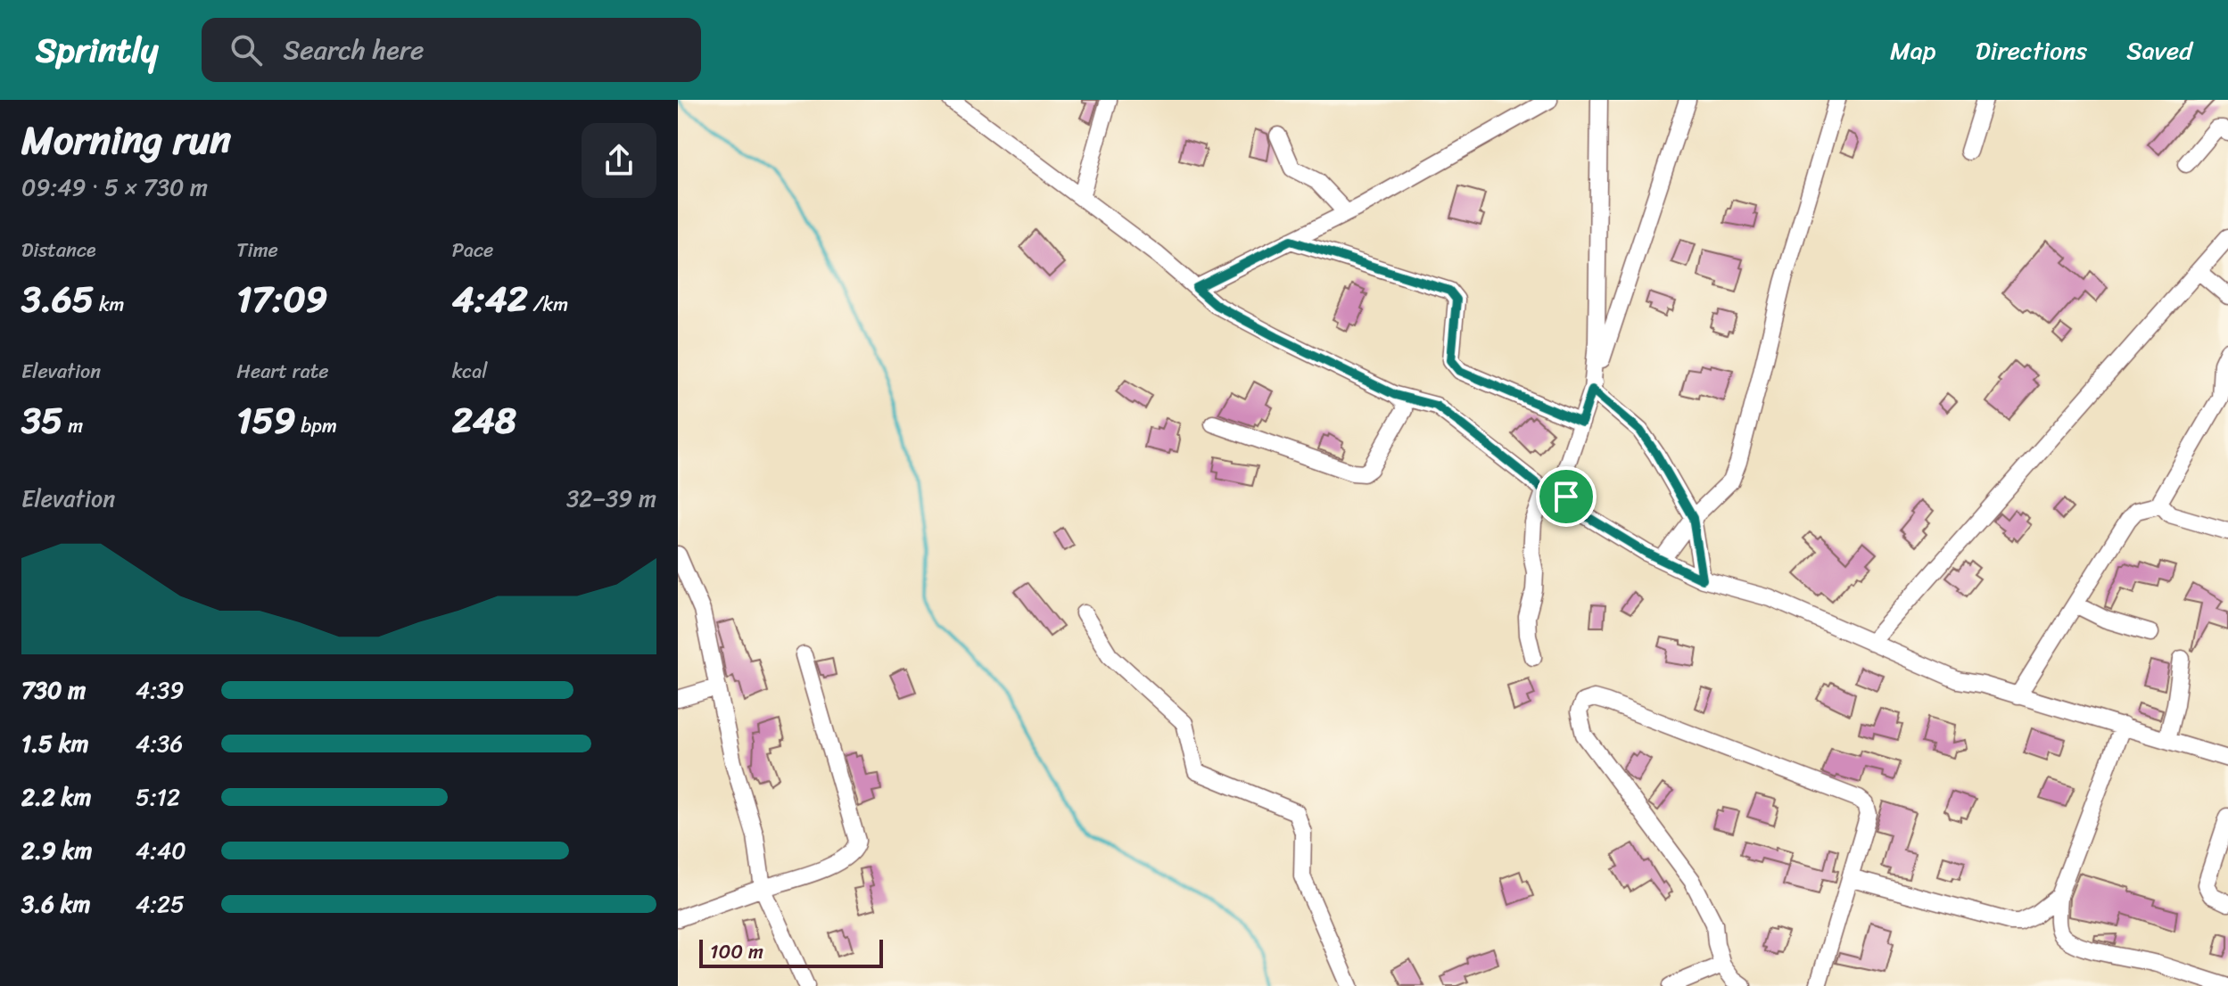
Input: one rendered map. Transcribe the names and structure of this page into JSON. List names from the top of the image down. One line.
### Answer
{"scale_bar":"100 m","page":{"header":"Sprintly","search":"Search here","nav":["Map","Directions","Saved"],"heading":["Morning run","09:49 · 5 × 730 m"],"stats":[["Distance","3.65 km"],["Time","17:09"],["Pace","4:42 /km"],["Elevation","35 m"],["Heart rate","159 bpm"],["kcal","248"]],"chart":["Elevation","32–39 m"],"list":[{"name":"730 m","note":"4:39"},{"name":"1.5 km","note":"4:36"},{"name":"2.2 km","note":"5:12"},{"name":"2.9 km","note":"4:40"},{"name":"3.6 km","note":"4:25"}],"scale":"100 m"}}
